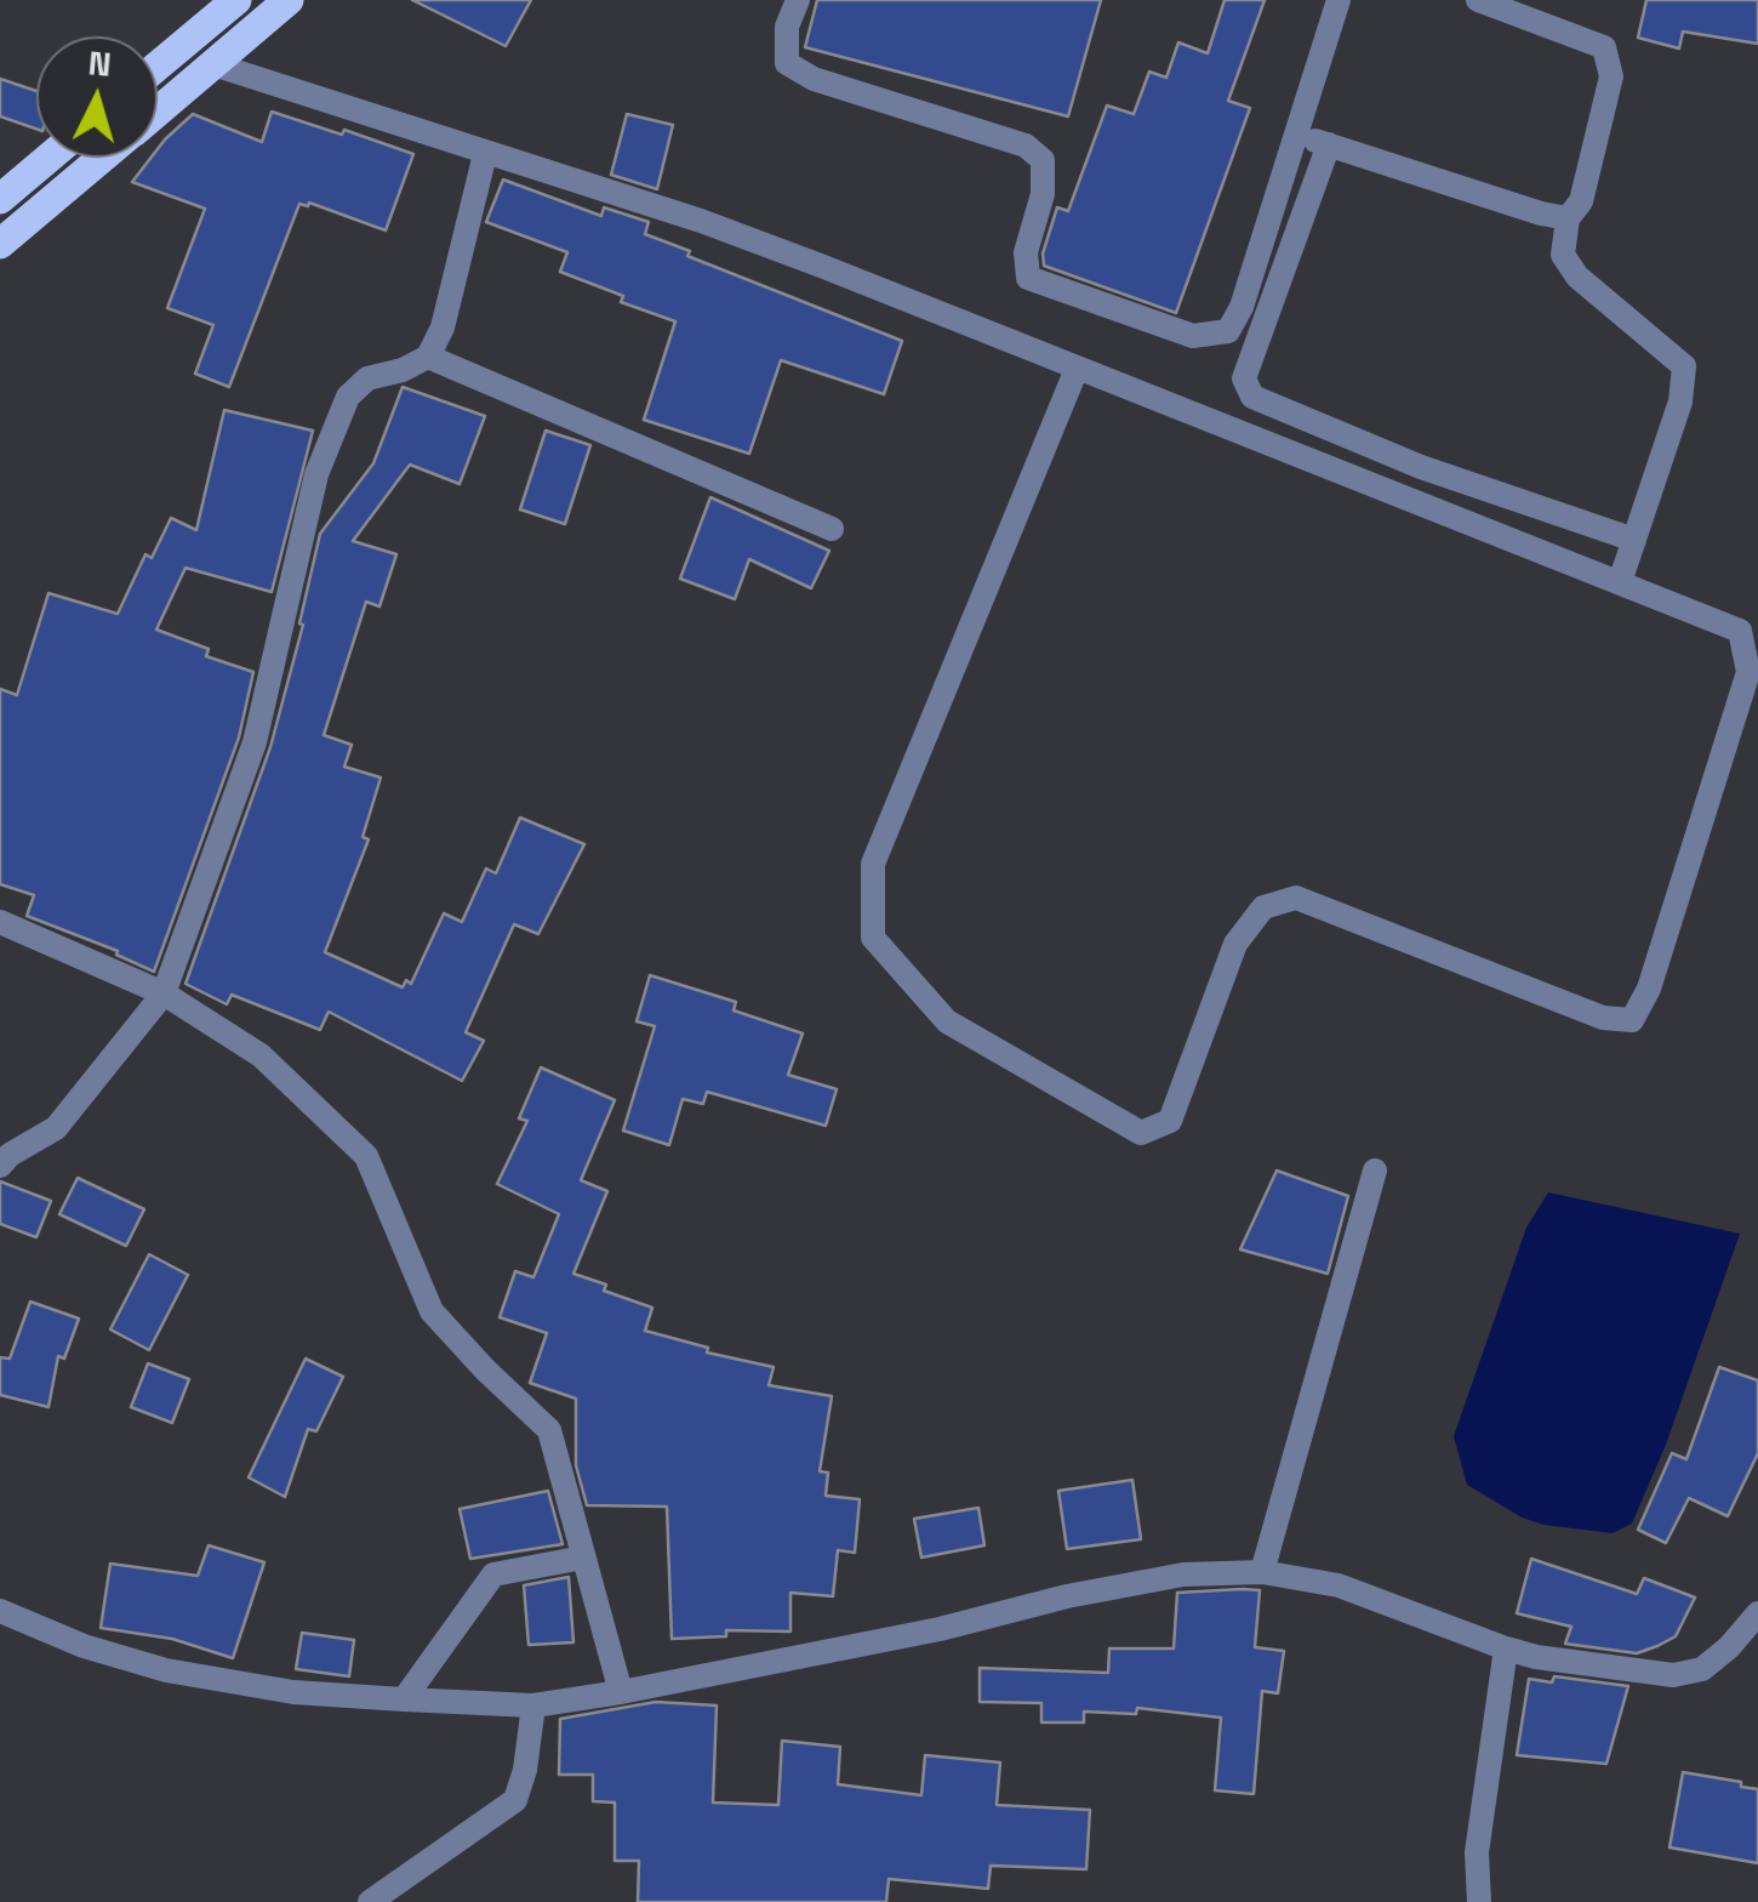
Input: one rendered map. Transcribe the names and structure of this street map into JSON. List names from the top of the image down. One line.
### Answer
{"north":"top"}
